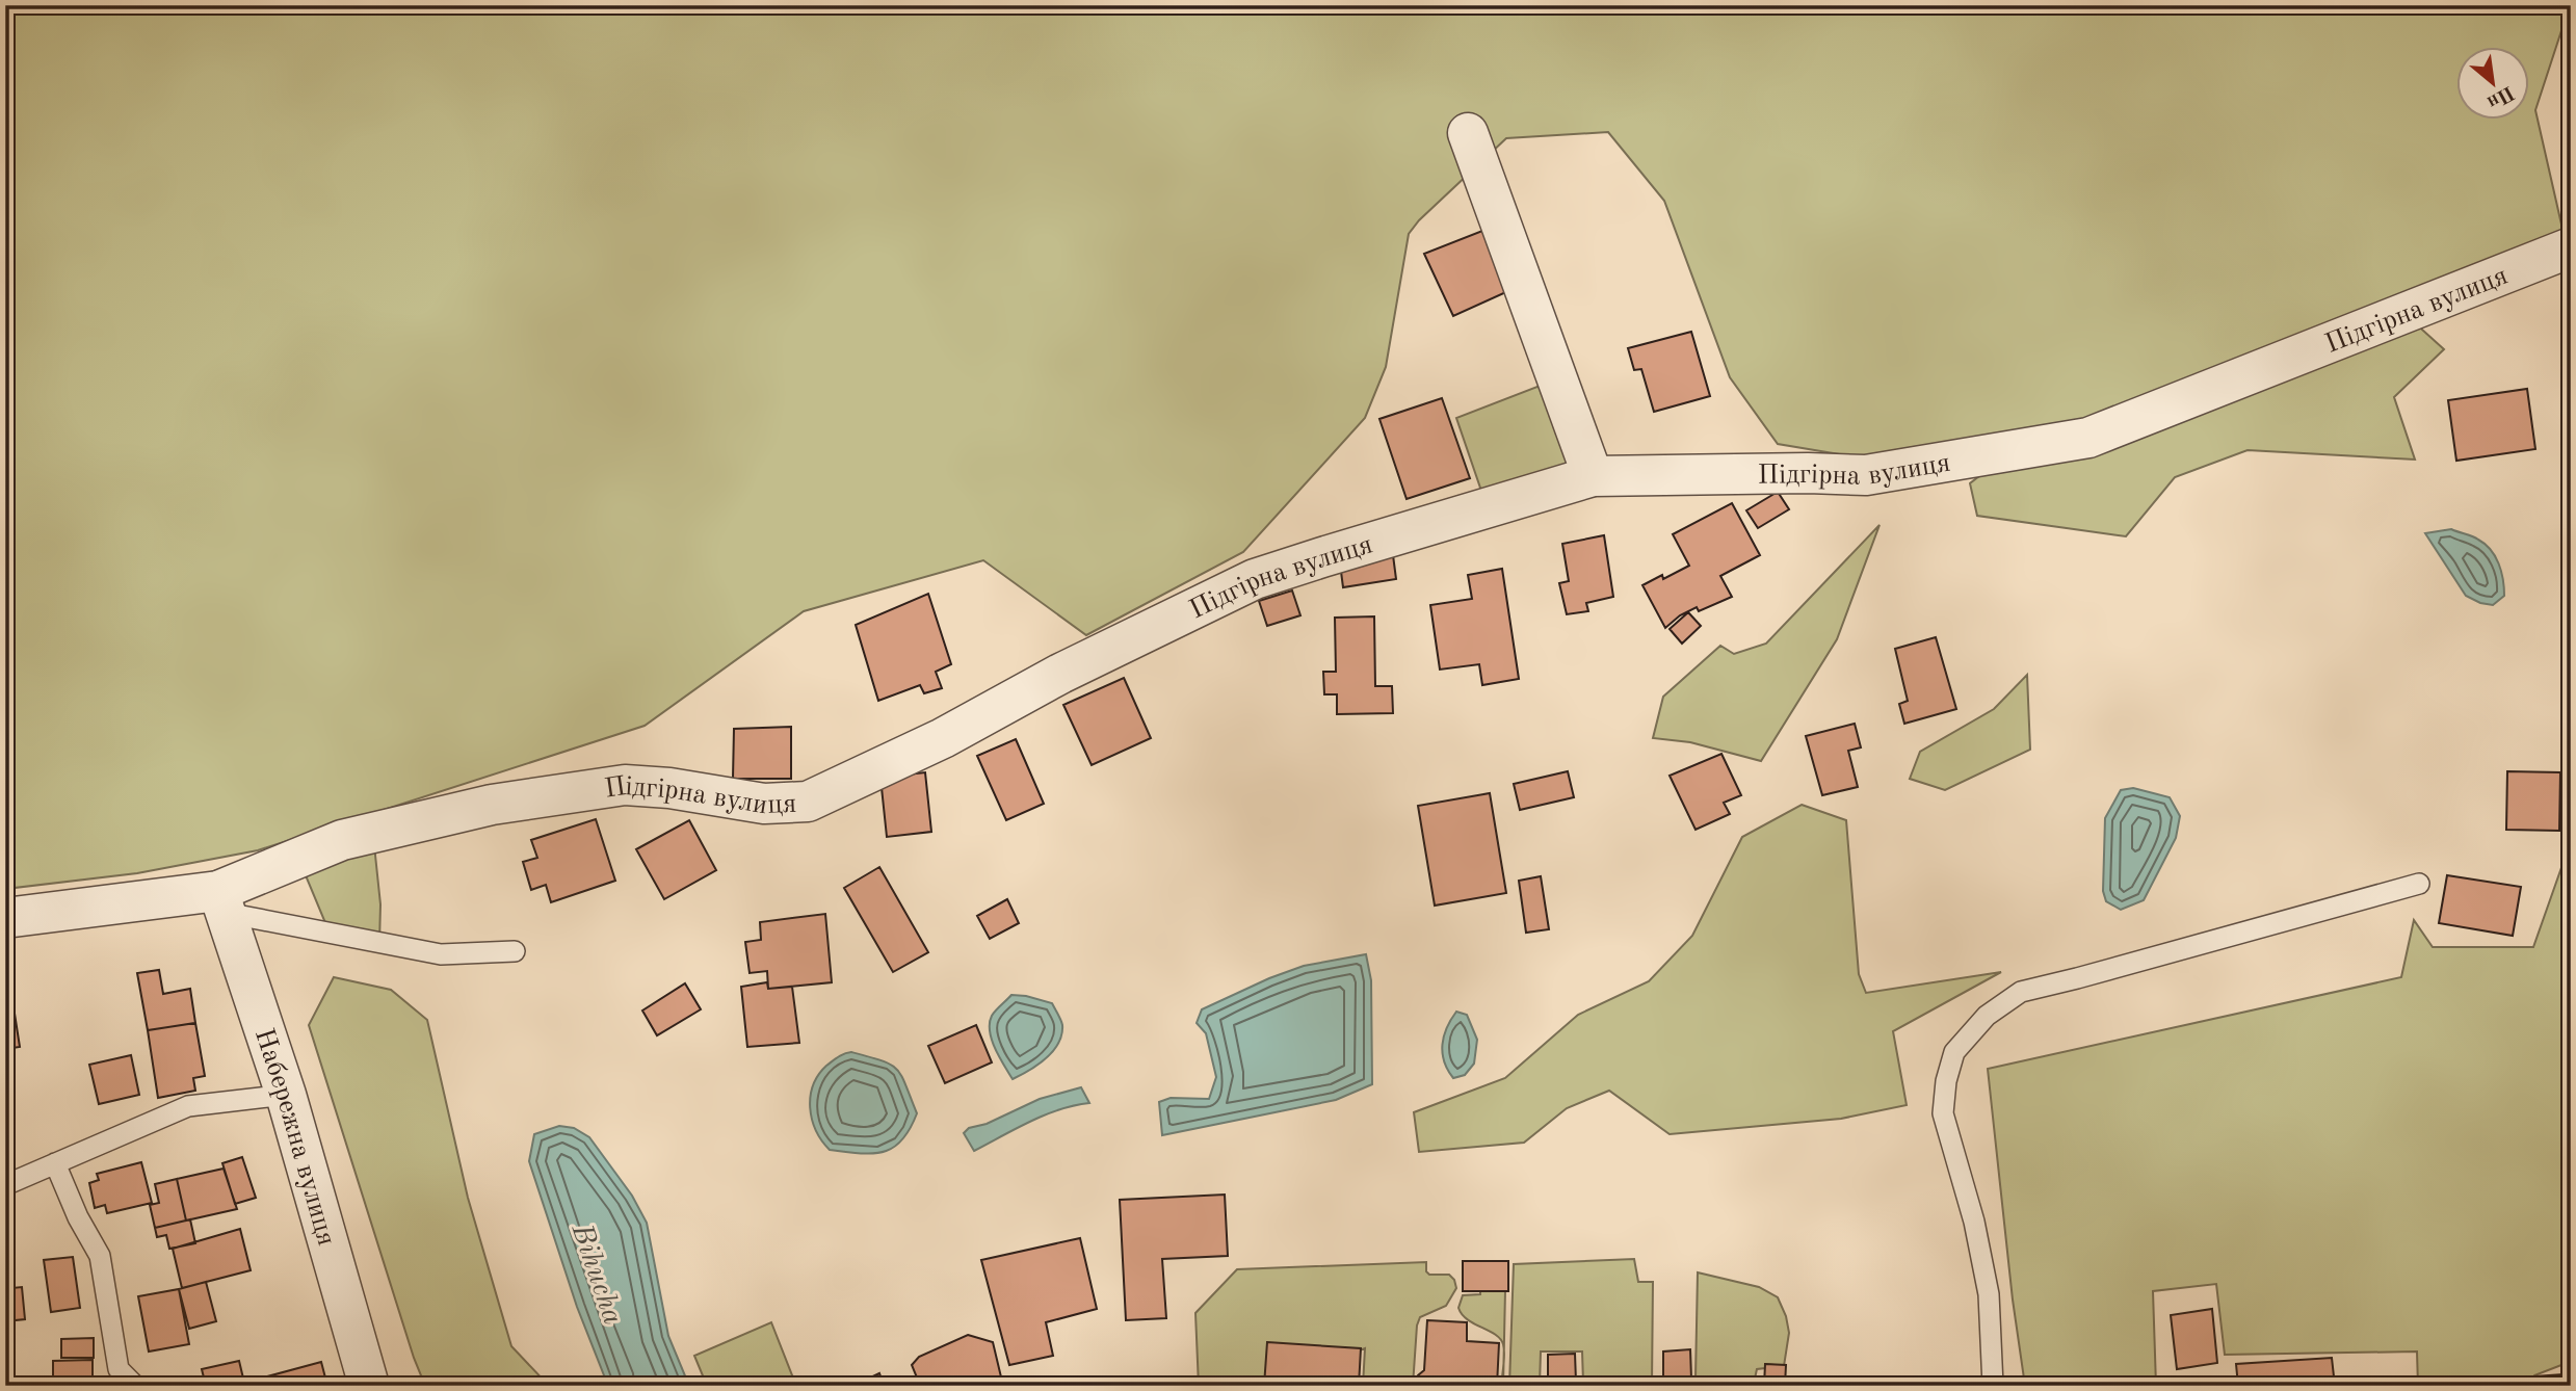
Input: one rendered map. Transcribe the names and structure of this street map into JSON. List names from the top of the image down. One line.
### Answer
{"streets":{"street":["Підгірна вулиця","Набережна вулиця"]},"crossings":[["Підгірна вулиця","Набережна вулиця"]],"water":["Bihucha"],"north":"bottom right"}
